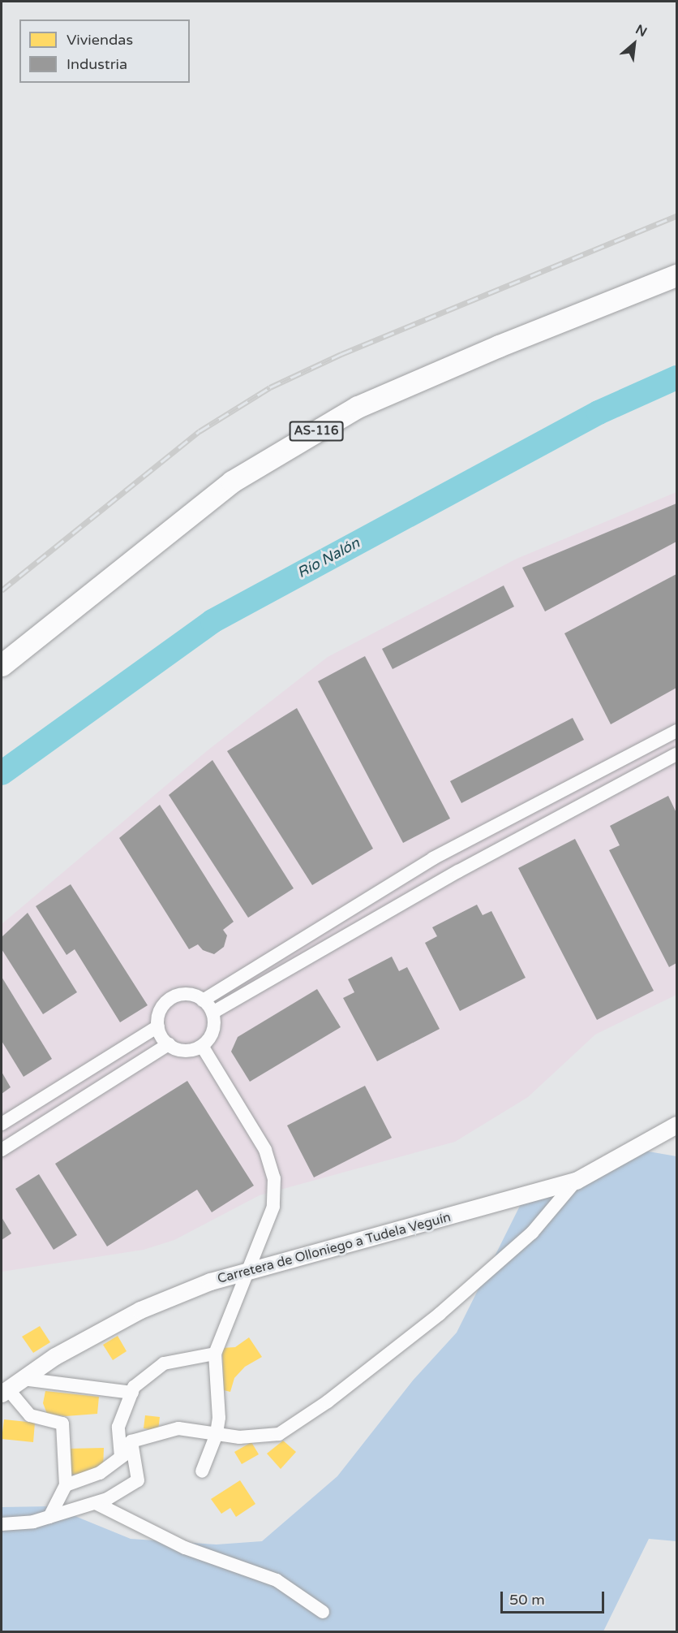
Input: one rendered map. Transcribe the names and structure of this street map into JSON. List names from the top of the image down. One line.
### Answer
{"streets":{"main road":["AS-116"],"street":["Carretera de Olloniego a Tudela Veguín"]},"water":["Río Nalón"],"legend":["Viviendas","Industria"],"scale_bar":"50 m","north":"top right"}
